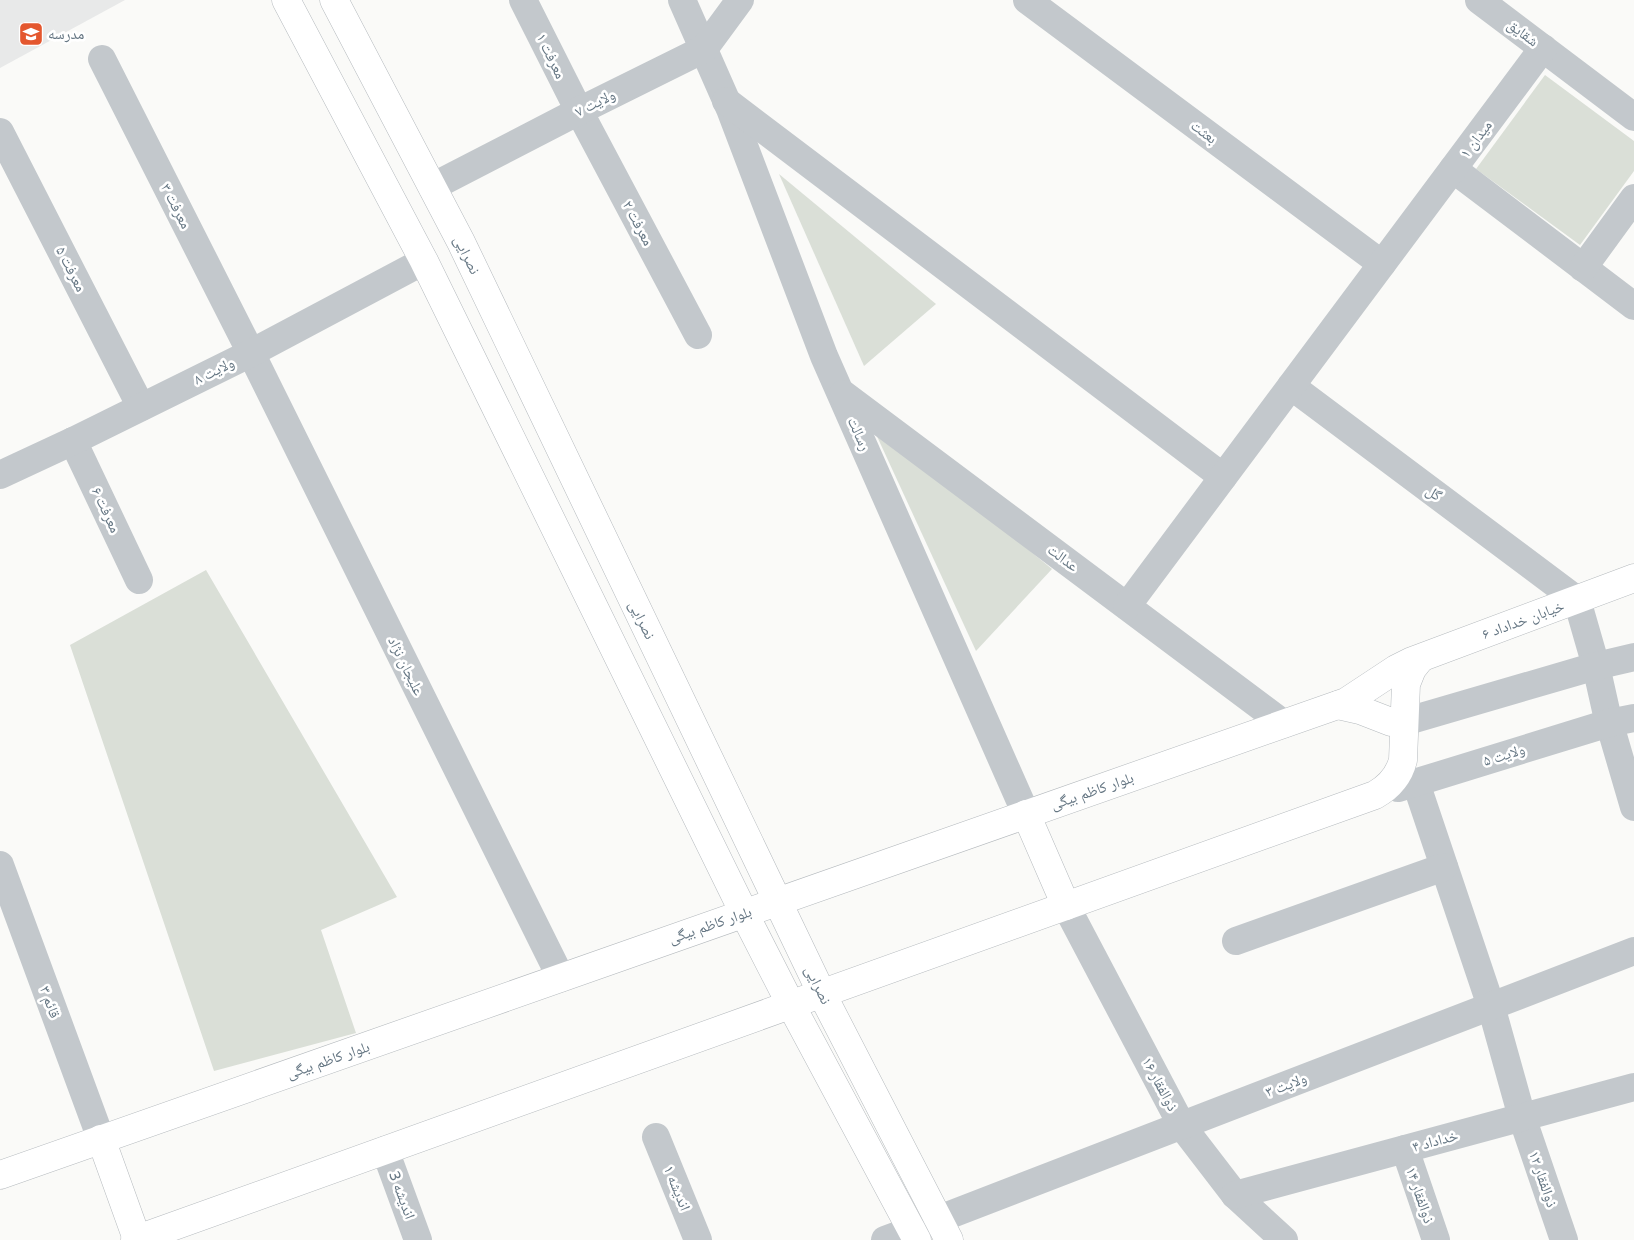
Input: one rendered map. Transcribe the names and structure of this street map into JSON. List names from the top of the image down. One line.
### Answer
{"streets":{"main road":["نصرایی","خیابان خداداد ۶","بلوار کاظم بیگی"],"street":["شقایق","معرفت ۱","ولایت ۷","بعثت","میدان ۱","معرفت ۳","معرفت ۲","معرفت ۵","ولایت ۸","رسالت","گل","معرفت ۶","عدالت","علیجان نژاد","ولایت ۵","قائم ۳","ذوالفقار ۱۶","ولایت ۳","خداداد ۴","ذوالفقار ۱۲","اندیشه ۱","اندیشه 3","ذوالفقار ۱۴"]},"crossings":[["شقایق","میدان ۱"],["معرفت ۱","ولایت ۷"],["معرفت ۱","معرفت ۲"],["ولایت ۷","معرفت ۲"],["ولایت ۷","نصرایی"],["ولایت ۷","رسالت"],["معرفت ۳","ولایت ۸"],["معرفت ۳","علیجان نژاد"],["نصرایی","بلوار کاظم بیگی"],["نصرایی","ولایت ۳"],["معرفت ۵","ولایت ۸"],["ولایت ۸","معرفت ۶"],["ولایت ۸","علیجان نژاد"],["رسالت","عدالت"],["رسالت","بلوار کاظم بیگی"],["گل","خیابان خداداد ۶"],["عدالت","بلوار کاظم بیگی"],["خیابان خداداد ۶","بلوار کاظم بیگی"],["علیجان نژاد","بلوار کاظم بیگی"],["ولایت ۵","ذوالفقار ۱۲"],["بلوار کاظم بیگی","قائم ۳"],["ذوالفقار ۱۶","ولایت ۳"],["ذوالفقار ۱۶","خداداد ۴"],["ولایت ۳","ذوالفقار ۱۲"],["خداداد ۴","ذوالفقار ۱۲"],["خداداد ۴","ذوالفقار ۱۴"]],"places":{"school or university":["مدرسه"]}}
